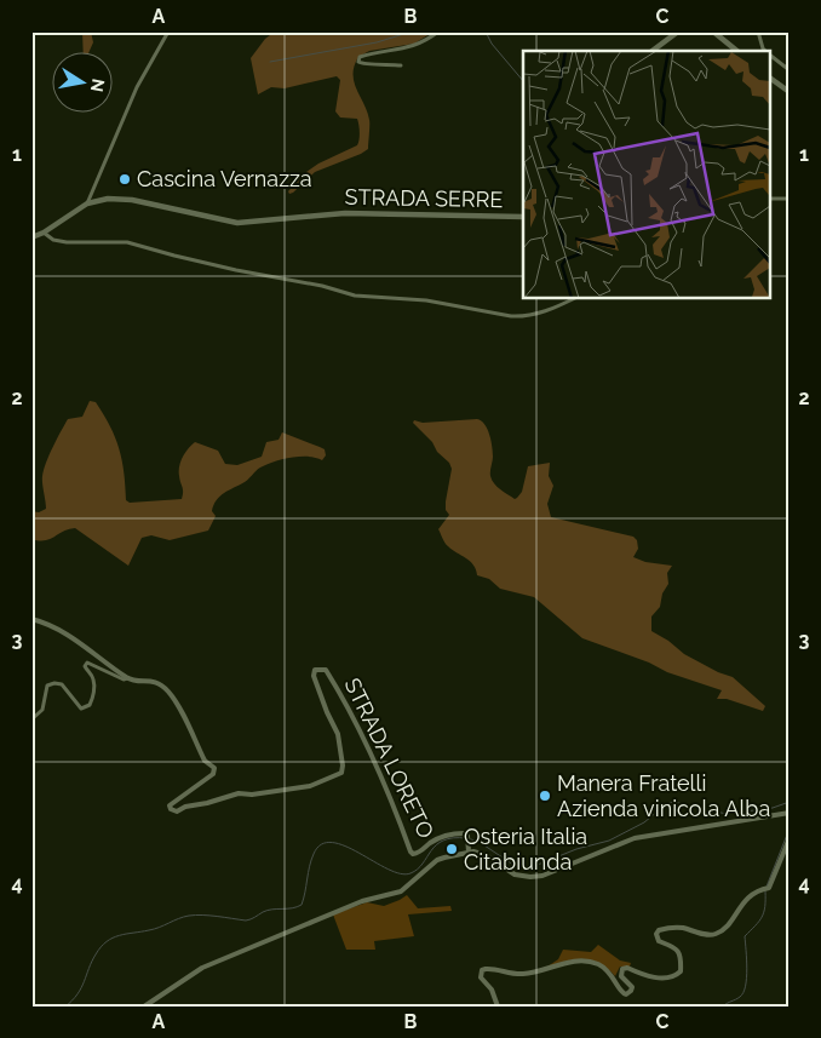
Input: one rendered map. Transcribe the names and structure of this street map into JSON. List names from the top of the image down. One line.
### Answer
{"streets":{"main road":["STRADA SERRE"],"street":["STRADA LORETO"]},"places":["Cascina Vernazza","Manera Fratelli Azienda vinicola Alba","Osteria Italia Citabiunda"],"north":"right","grid":{"columns":["A","B","C"],"rows":["1","2","3","4"]}}
